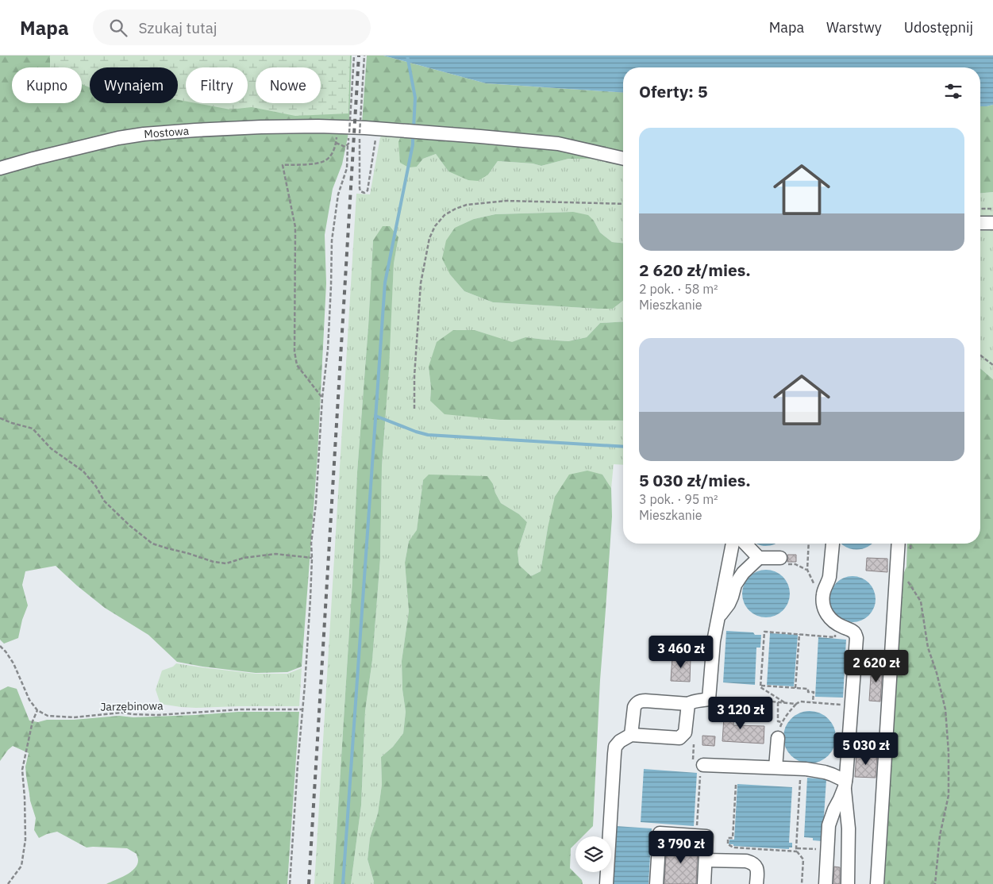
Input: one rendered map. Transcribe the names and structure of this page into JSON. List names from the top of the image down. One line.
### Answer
{"streets":{"street":["Mostowa"],"path":["Jarzębinowa"]},"page":{"header":"Mapa","search":"Szukaj tutaj","nav":["Mapa","Warstwy","Udostępnij"],"chip":["Kupno","Wynajem","Filtry","Nowe"],"heading":"Oferty: 5","list":[{"name":"2 620 zł/mies.","note":"2 pok. · 58 m² · Mieszkanie"},{"name":"5 030 zł/mies.","note":"3 pok. · 95 m² · Mieszkanie"}],"price":["3 460 zł","2 620 zł","3 120 zł","5 030 zł","3 790 zł"]}}
